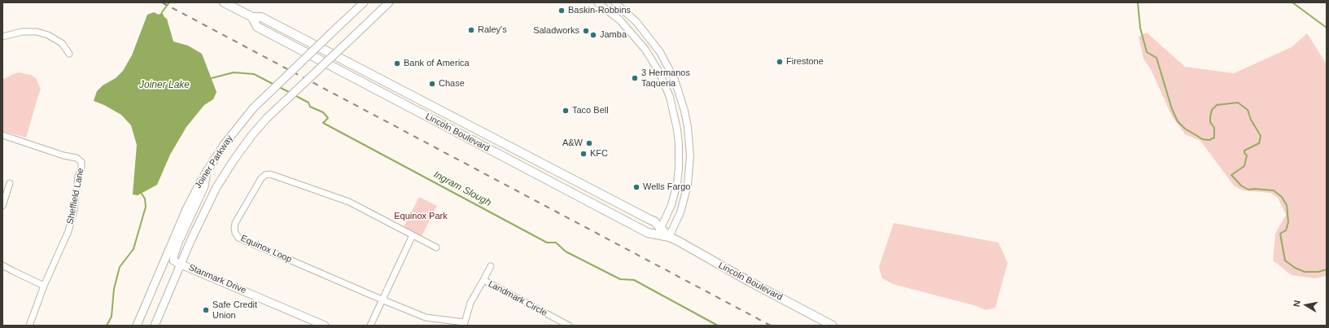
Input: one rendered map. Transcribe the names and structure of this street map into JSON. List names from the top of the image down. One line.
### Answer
{"streets":{"main road":["Lincoln Boulevard","Joiner Parkway","Stanmark Drive"],"street":["Sheffield Lane","Equinox Loop","Landmark Circle"]},"crossings":[["Joiner Parkway","Stanmark Drive"]],"water":["Joiner Lake","Ingram Slough"],"parks":["Equinox Park"],"places":["Baskin-Robbins","Raley's","Saladworks","Jamba","Firestone","Bank of America","3 Hermanos Taqueria","Chase","Taco Bell","A&W","KFC","Wells Fargo","Safe Credit Union"],"north":"left"}
